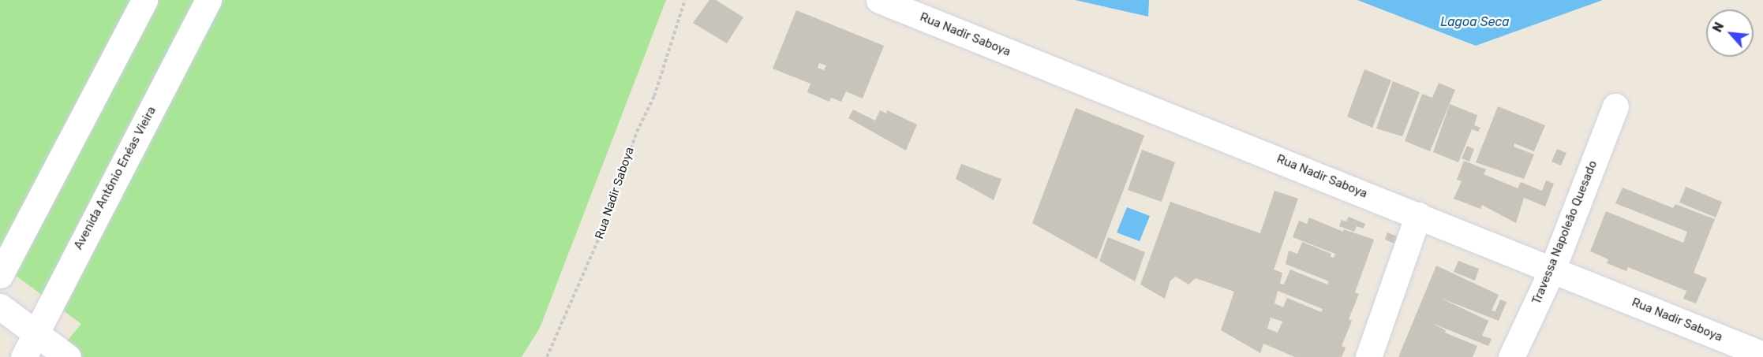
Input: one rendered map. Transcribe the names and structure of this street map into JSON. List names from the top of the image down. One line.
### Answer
{"streets":{"street":["Rua Nadir Saboya","Avenida Antônio Enéas Vieira","Travessa Napoleão Quesado"]},"crossings":[["Rua Nadir Saboya","Travessa Napoleão Quesado"]],"water":["Lagoa Seca"],"north":"top left"}
